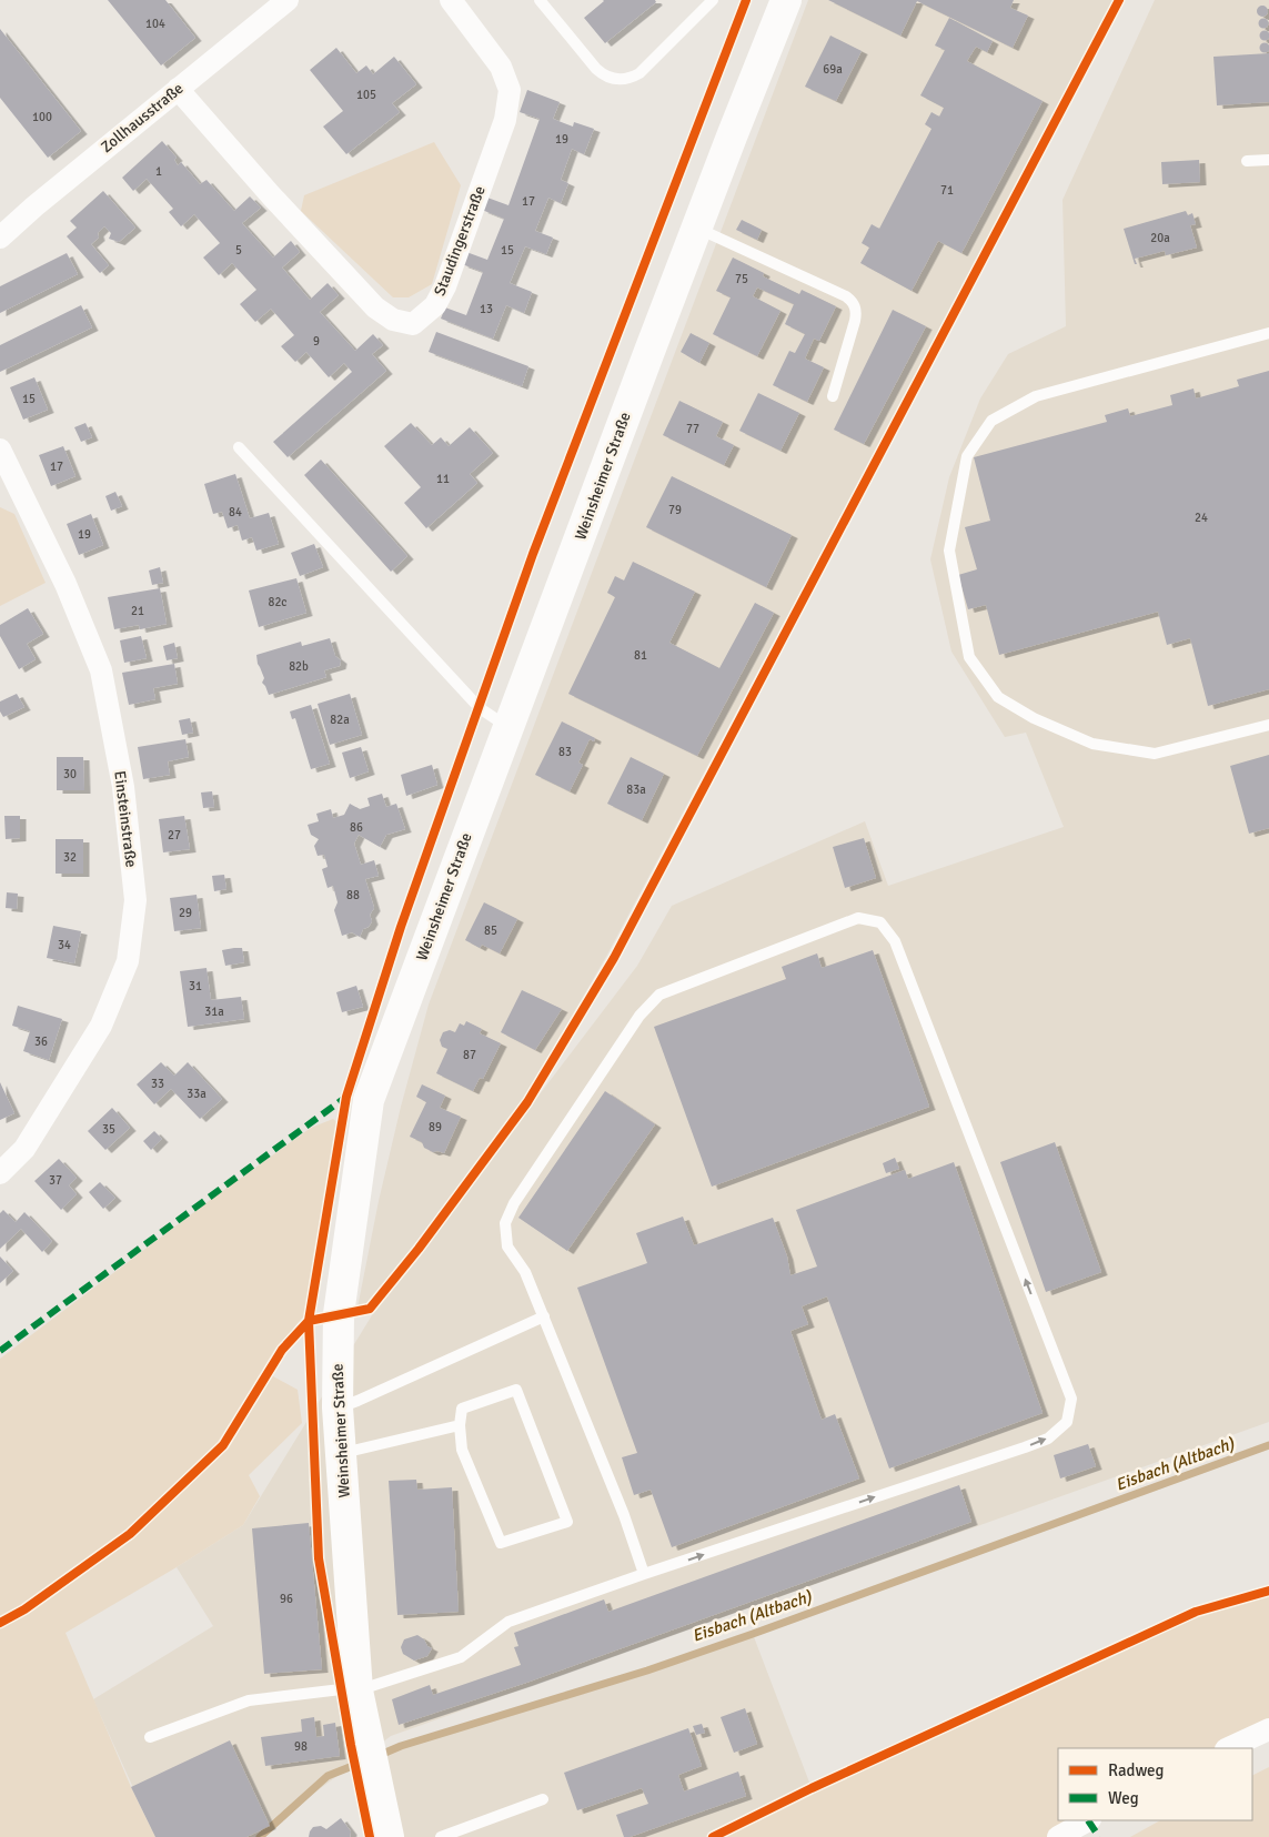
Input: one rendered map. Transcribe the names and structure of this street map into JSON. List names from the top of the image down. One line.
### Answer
{"streets":{"main road":["Weinsheimer Straße"],"street":["Zollhausstraße","Staudingerstraße","Einsteinstraße"]},"crossings":[["Zollhausstraße","Staudingerstraße"]],"water":["Eisbach (Altbach)"],"house_numbers":["104","69a","105","100","19","1","71","17","20a","5","15","75","13","9","15","77","17","11","79","84","24","19","82c","21","81","82b","82a","83","30","83a","86","27","32","88","29","85","34","31","31a","36","87","33","33a","89","35","37","96","98"],"legend":["Radweg","Weg"]}
